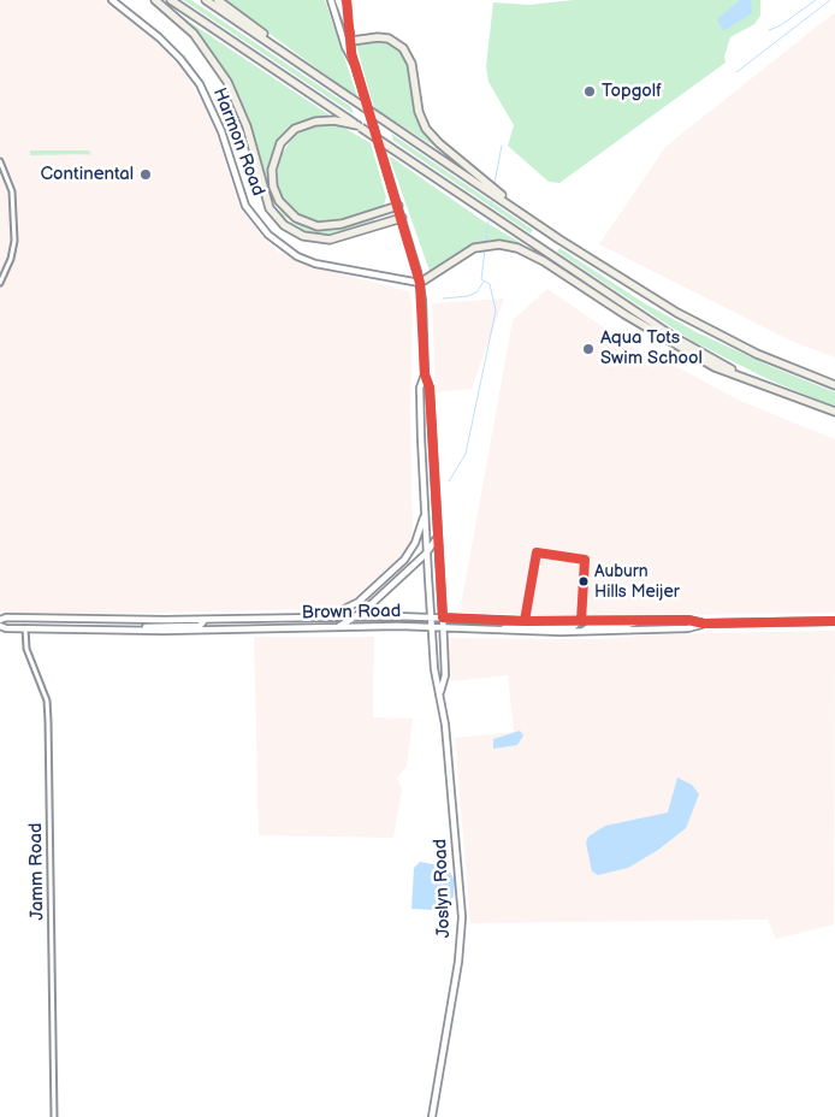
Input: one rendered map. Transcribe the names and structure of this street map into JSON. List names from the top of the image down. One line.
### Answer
{"streets":{"main road":["Harmon Road","Brown Road","Joslyn Road"],"street":["Jamm Road"]},"crossings":[["Harmon Road","Joslyn Road"],["Brown Road","Jamm Road"],["Brown Road","Joslyn Road"]],"places":["Topgolf","Continental","Aqua Tots Swim School","Auburn Hills Meijer"]}
